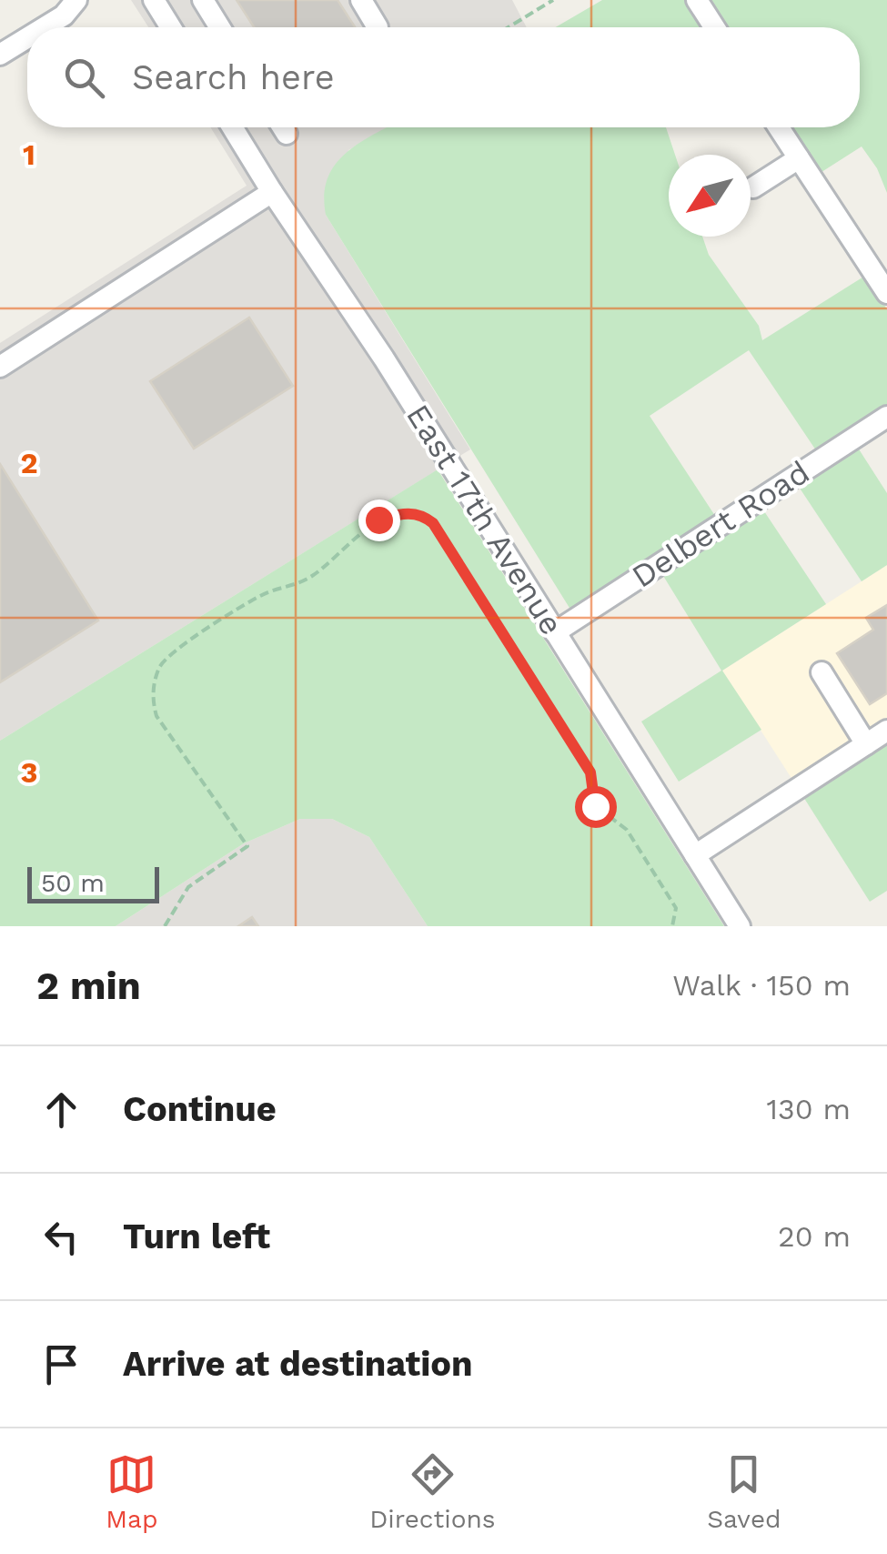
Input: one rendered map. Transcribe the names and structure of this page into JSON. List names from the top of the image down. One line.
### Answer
{"streets":{"street":["East 17th Avenue","Delbert Road"]},"crossings":[["East 17th Avenue","Delbert Road"]],"scale_bar":"50 m","north":"bottom left","page":{"search":"Search here","scale":"50 m","heading":["2 min","Walk · 150 m"],"list":[["Continue","130 m"],["Turn left","20 m"],"Arrive at destination"],"nav":["Map","Directions","Saved"]},"grid":{"rows":["1","2","3"]}}
